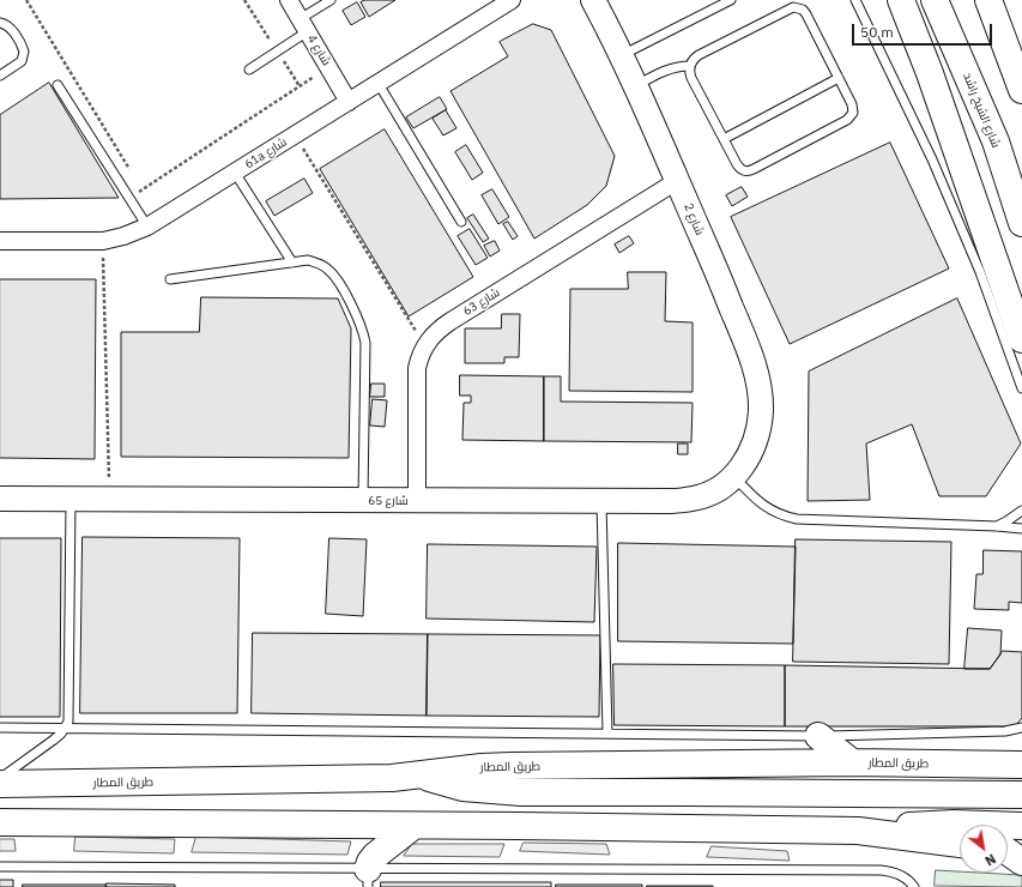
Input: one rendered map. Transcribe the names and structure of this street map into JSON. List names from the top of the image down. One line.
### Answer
{"streets":{"main road":["شارع الشيخ راشد","طريق المطار"],"street":["شارع 4","61a شارع","شارع 2","شارع 63","شارع 65"]},"crossings":[["شارع 4","61a شارع"],["شارع 2","شارع 63"],["شارع 2","شارع 65"],["شارع 63","شارع 65"]],"scale_bar":"50 m","north":"bottom right"}
